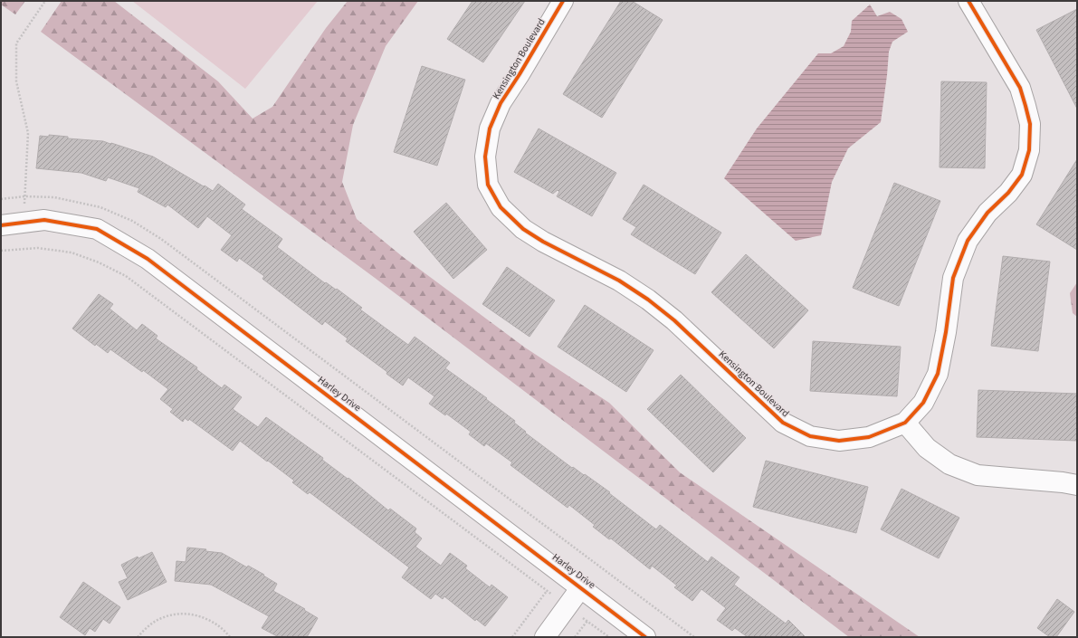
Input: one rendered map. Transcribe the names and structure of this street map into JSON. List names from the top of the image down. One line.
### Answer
{"streets":{"street":["Kensington Boulevard","Harley Drive"]}}
